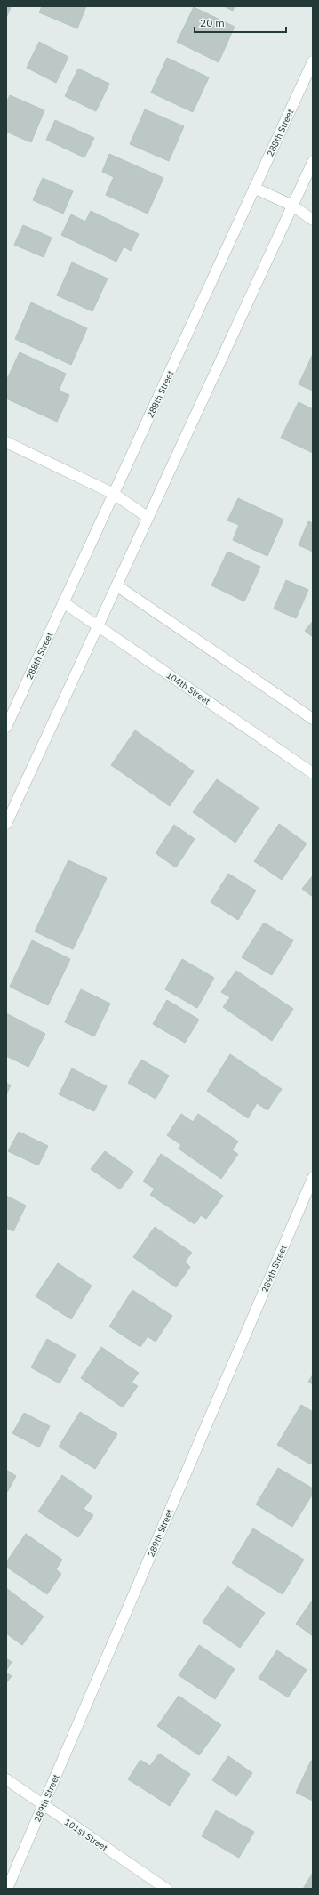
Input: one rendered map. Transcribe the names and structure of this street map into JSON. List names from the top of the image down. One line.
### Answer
{"streets":{"street":["288th Street","104th Street","289th Street","101st Street"]},"crossings":[["288th Street","104th Street"],["289th Street","101st Street"]],"scale_bar":"20 m"}
